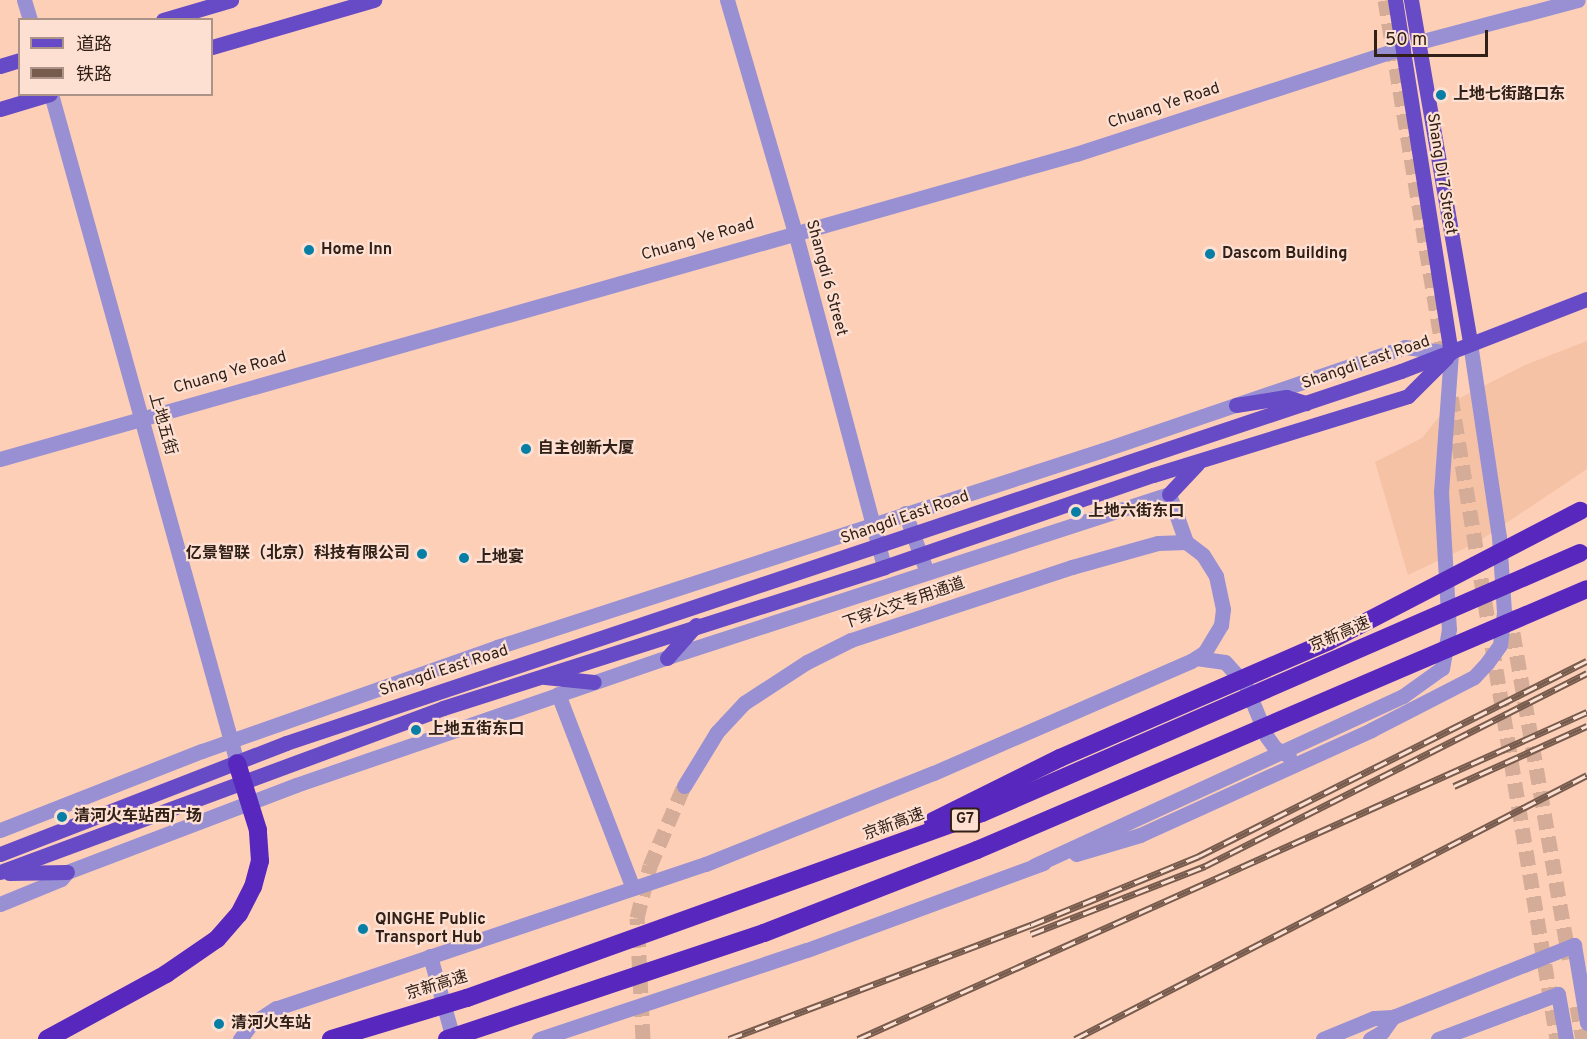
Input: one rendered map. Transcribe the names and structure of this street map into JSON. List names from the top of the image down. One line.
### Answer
{"streets":{"highway":["京新高速","G7"],"main road":["Shang Di 7 Street","Shangdi East Road"],"street":["Chuang Ye Road","Shangdi 6 Street","上地五街","下穿公交专用通道"]},"crossings":[["Chuang Ye Road","Shang Di 7 Street"],["Chuang Ye Road","Shangdi 6 Street"],["Chuang Ye Road","上地五街"],["Shang Di 7 Street","Shangdi East Road"],["Shangdi 6 Street","Shangdi East Road"],["Shangdi East Road","上地五街"]],"places":["上地七街路口东","Home Inn","Dascom Building","自主创新大厦","上地六街东口","亿景智联（北京）科技有限公司","上地宴","上地五街东口","清河火车站西广场","QINGHE Public Transport Hub","清河火车站"],"legend":["道路","铁路"],"scale_bar":"50 m"}
